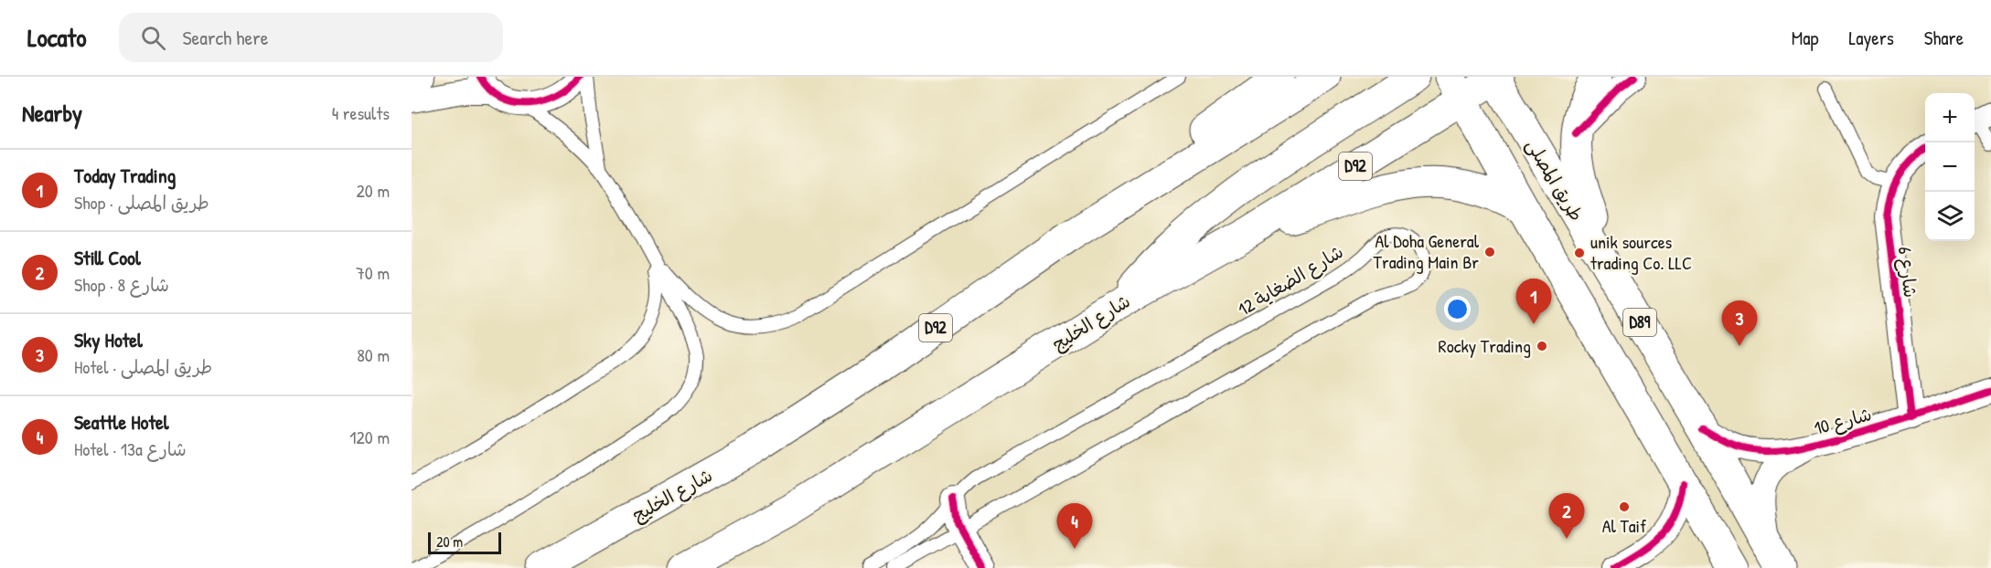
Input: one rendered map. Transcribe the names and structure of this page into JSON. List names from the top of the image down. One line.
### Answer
{"streets":{"main road":["D92","طريق المصلى","شارع الخليج","D89"],"street":["شارع 6","شارع 10"],"lane":["12 شارع الضغاية"]},"crossings":[["طريق المصلى","شارع الخليج"],["طريق المصلى","شارع 10"],["شارع 6","شارع 10"],["شارع الخليج","D89"]],"places":["Al Doha General Trading Main Br","unik sources trading Co. LLC","Rocky Trading","Al Taif"],"scale_bar":"20 m","page":{"header":"Locato","search":"Search here","nav":["Map","Layers","Share"],"heading":["Nearby","4 results"],"map_buttons":["+","−"],"list":[{"mark":"1","name":"Today Trading","note":"Shop · طريق المصلى","value":"20 m"},{"mark":"2","name":"Still Cool","note":"Shop · شارع 8","value":"70 m"},{"mark":"3","name":"Sky Hotel","note":"Hotel · طريق المصلى","value":"80 m"},{"mark":"4","name":"Seattle Hotel","note":"Hotel · 13a شارع","value":"120 m"}],"pins":["1","3","2","4"],"scale":"20 m"}}
